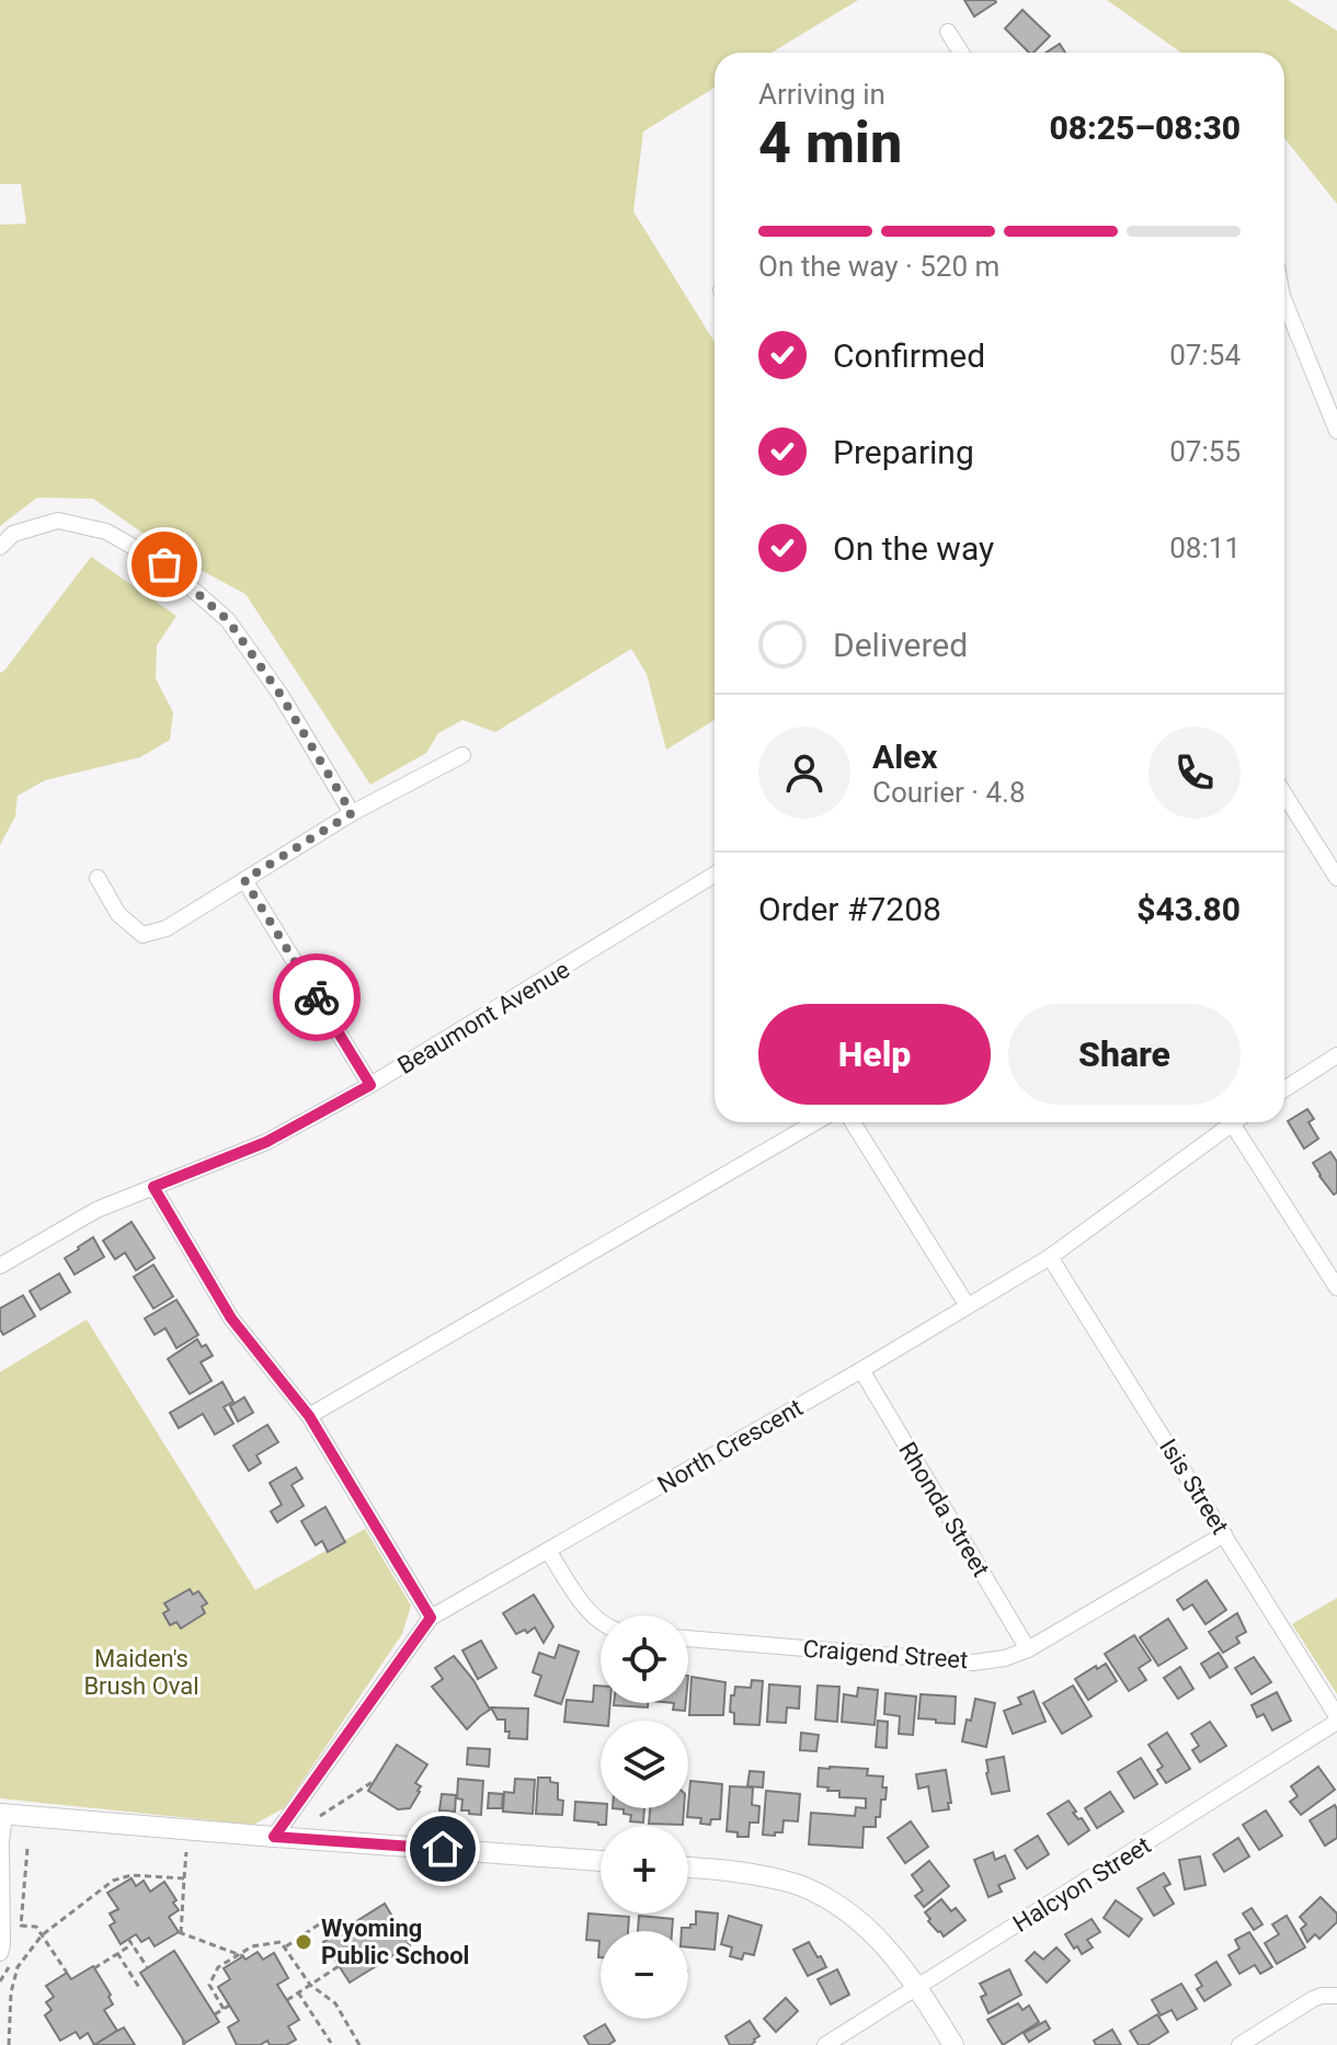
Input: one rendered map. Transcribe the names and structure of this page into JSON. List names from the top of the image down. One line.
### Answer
{"streets":{"street":["Beaumont Avenue","North Crescent","Isis Street","Rhonda Street","Craigend Street","Halcyon Street"]},"crossings":[["North Crescent","Isis Street"],["North Crescent","Rhonda Street"],["Isis Street","Craigend Street"],["Isis Street","Halcyon Street"],["Rhonda Street","Craigend Street"]],"parks":["Maiden's Brush Oval"],"places":["Wyoming Public School"],"page":{"heading":["4 min","Arriving in","08:25–08:30"],"panel":["Alex","Courier · 4.8","Order #7208","$43.80"],"bar":"On the way · 520 m","list":[["Confirmed","07:54"],["Preparing","07:55"],["On the way","08:11"],"Delivered"],"buttons":["Help","Share"],"map_buttons":["+","−"]}}
